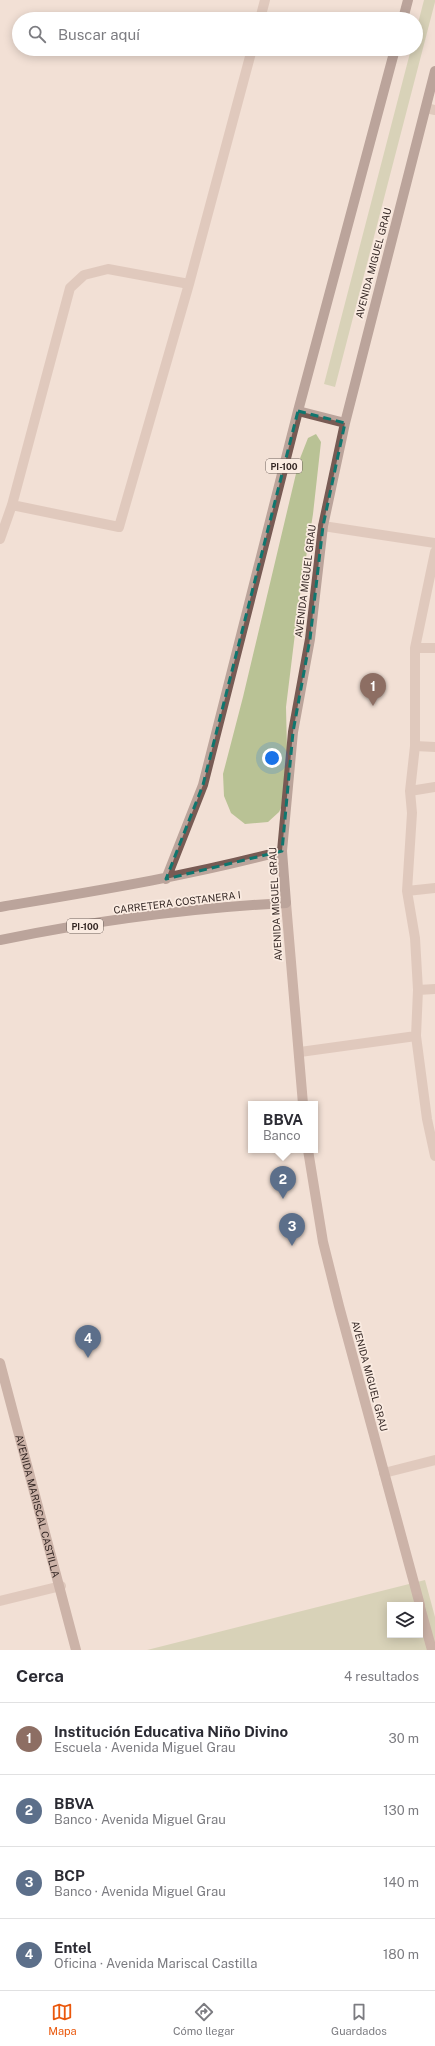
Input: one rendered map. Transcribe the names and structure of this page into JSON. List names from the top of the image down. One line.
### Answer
{"streets":{"main road":["AVENIDA MIGUEL GRAU","PI-100","CARRETERA COSTANERA I","AVENIDA MARISCAL CASTILLA"]},"crossings":[["AVENIDA MIGUEL GRAU","CARRETERA COSTANERA I"]],"page":{"search":"Buscar aquí","pins":["1","2","3","4"],"popup":["BBVA","Banco"],"heading":["Cerca","4 resultados"],"list":[{"mark":"1","name":"Institución Educativa Niño Divino","note":"Escuela · Avenida Miguel Grau","value":"30 m"},{"mark":"2","name":"BBVA","note":"Banco · Avenida Miguel Grau","value":"130 m"},{"mark":"3","name":"BCP","note":"Banco · Avenida Miguel Grau","value":"140 m"},{"mark":"4","name":"Entel","note":"Oficina · Avenida Mariscal Castilla","value":"180 m"}],"nav":["Mapa","Cómo llegar","Guardados"]}}
